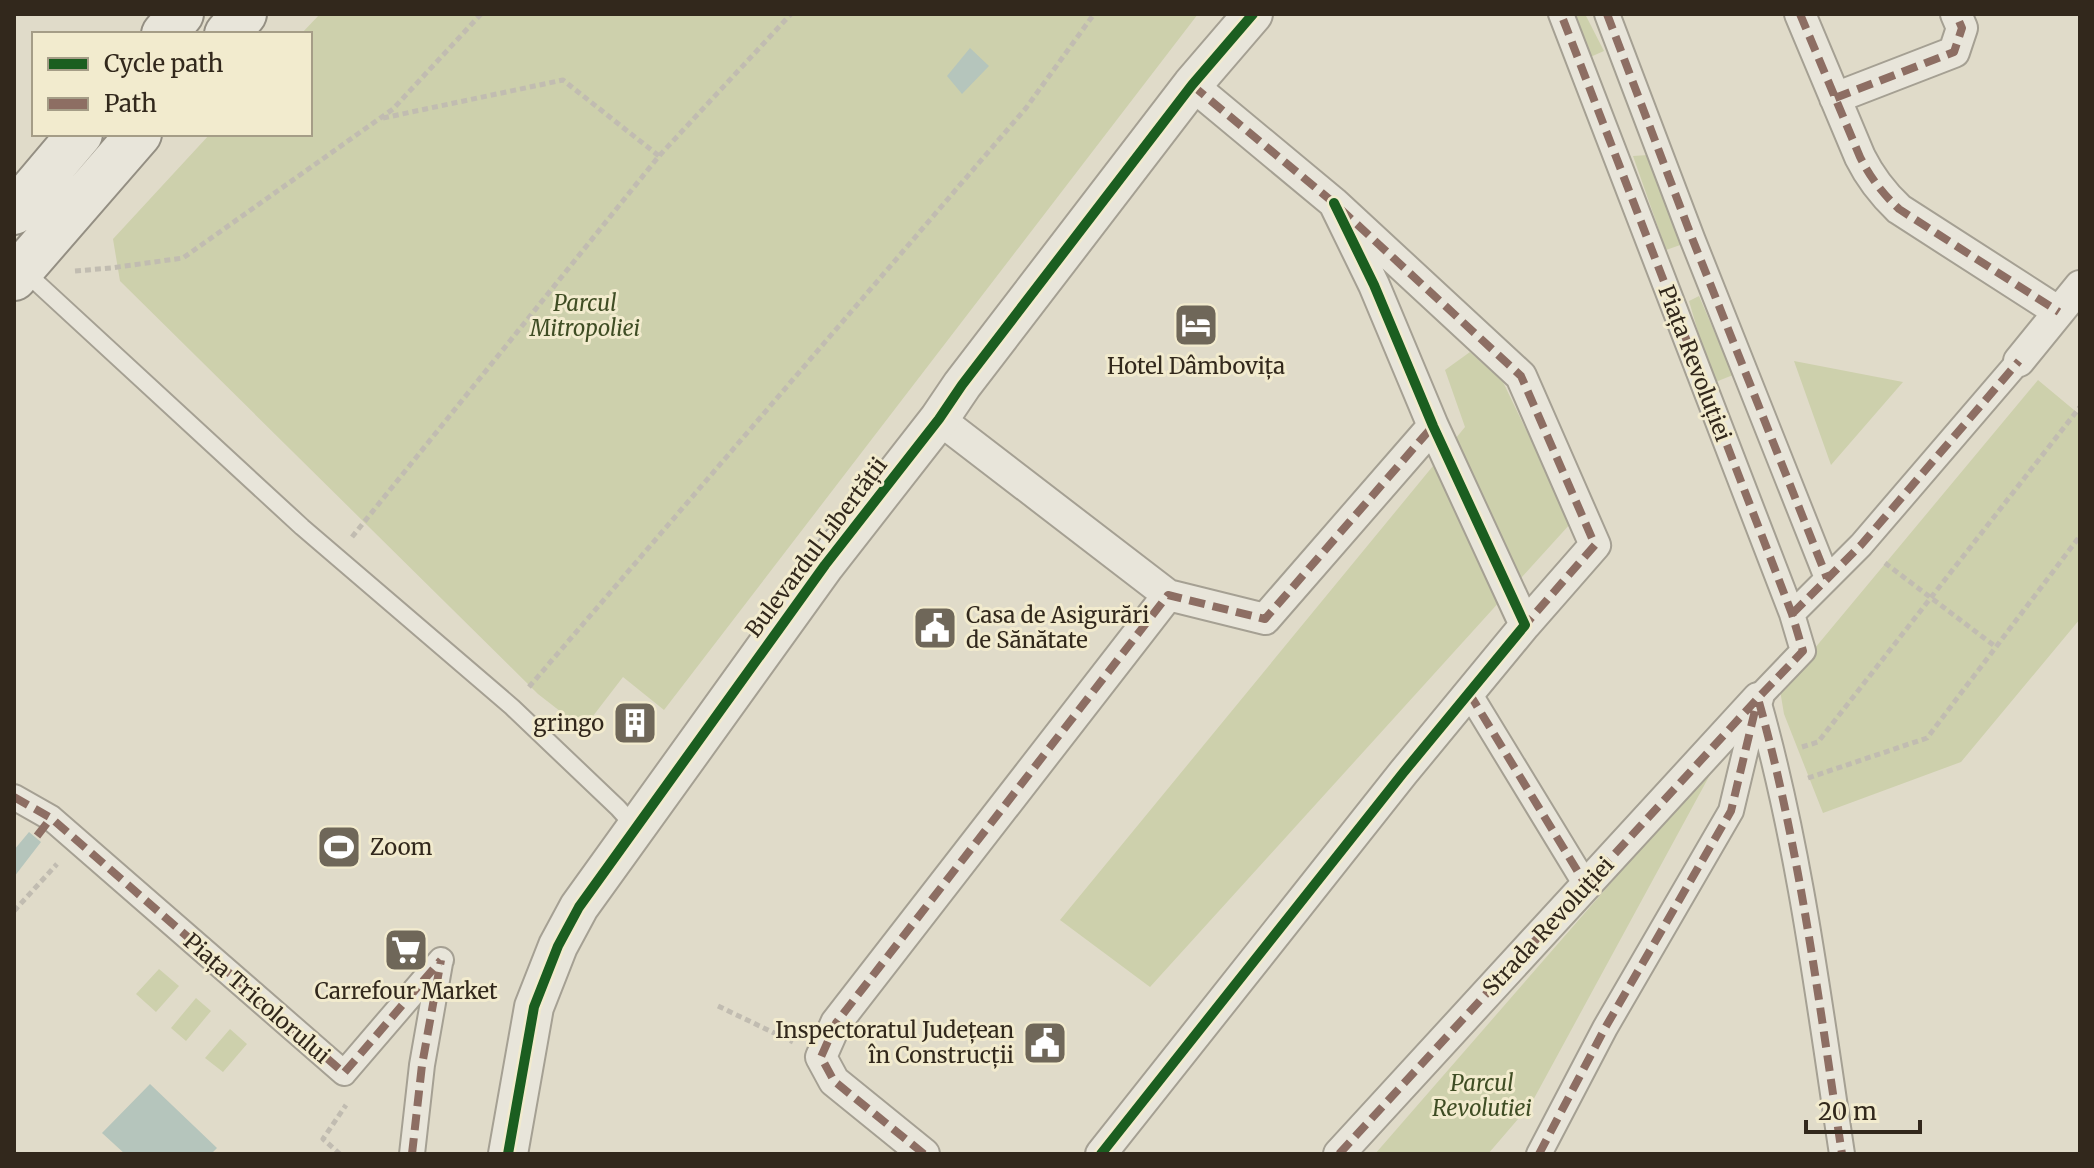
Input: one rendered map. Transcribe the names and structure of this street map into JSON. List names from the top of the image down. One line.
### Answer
{"streets":{"street":["Piața Revoluției","Bulevardul Libertății","Strada Revoluției","Piața Tricolorului"]},"crossings":[["Piața Revoluției","Strada Revoluției"]],"parks":["Parcul Mitropoliei","Parcul Revolutiei"],"places":{"hotel":["Hotel Dâmbovița"],"public building":["Casa de Asigurări de Sănătate","Inspectoratul Județean în Construcții"],"building":["gringo"],"sports":["Zoom"],"supermarket":["Carrefour Market"]},"legend":["Cycle path","Path"],"scale_bar":"20 m"}
